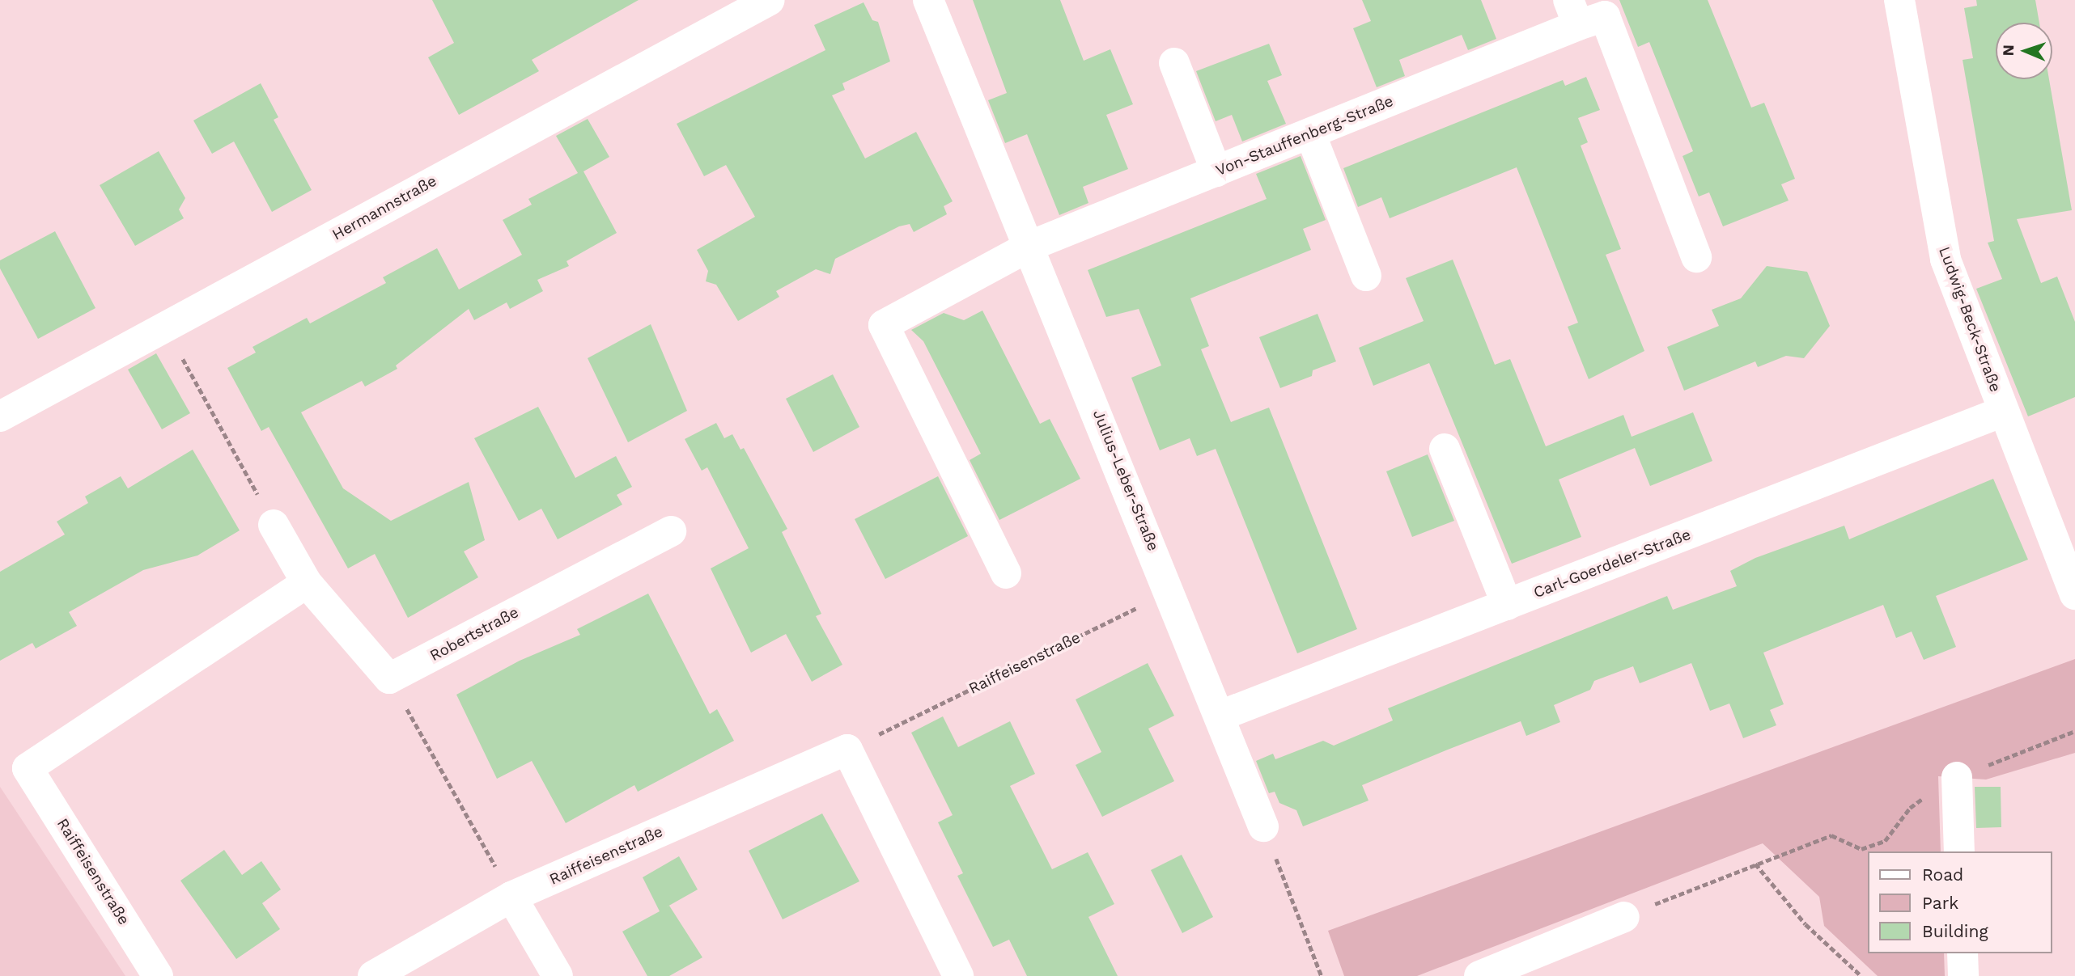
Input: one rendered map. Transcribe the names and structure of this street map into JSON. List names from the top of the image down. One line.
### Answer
{"streets":{"street":["Von-Stauffenberg-Straße","Hermannstraße","Ludwig-Beck-Straße","Julius-Leber-Straße","Carl-Goerdeler-Straße","Robertstraße","Raiffeisenstraße"]},"crossings":[["Von-Stauffenberg-Straße","Julius-Leber-Straße"],["Ludwig-Beck-Straße","Carl-Goerdeler-Straße"],["Julius-Leber-Straße","Carl-Goerdeler-Straße"],["Julius-Leber-Straße","Raiffeisenstraße"]],"legend":["Road","Park","Building"],"north":"left"}
